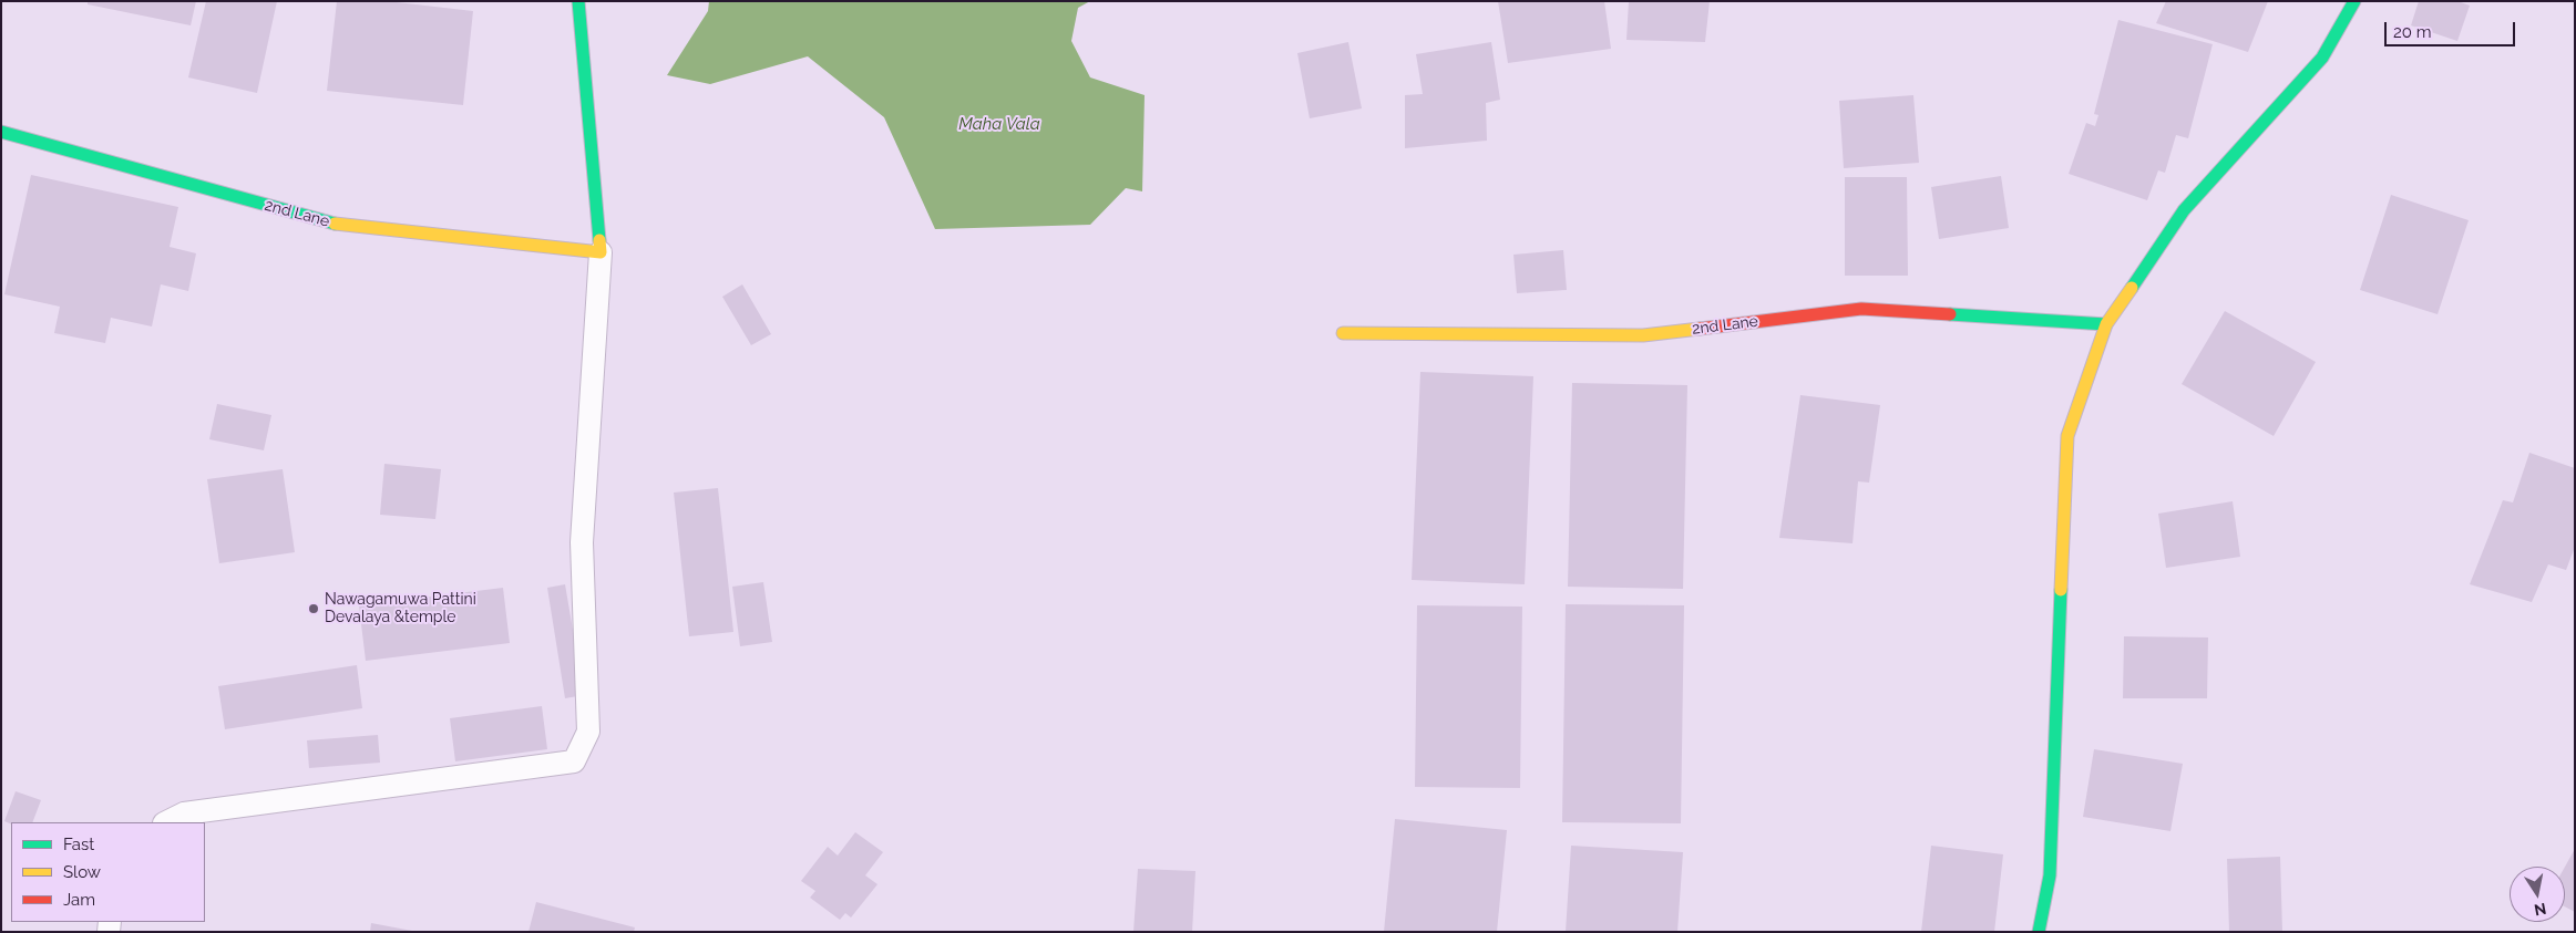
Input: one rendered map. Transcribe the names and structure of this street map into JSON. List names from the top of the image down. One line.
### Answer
{"streets":{"street":["2nd Lane"]},"water":["Maha Vala"],"places":["Nawagamuwa Pattini Devalaya &temple"],"legend":["Fast","Slow","Jam"],"scale_bar":"20 m","north":"bottom"}
